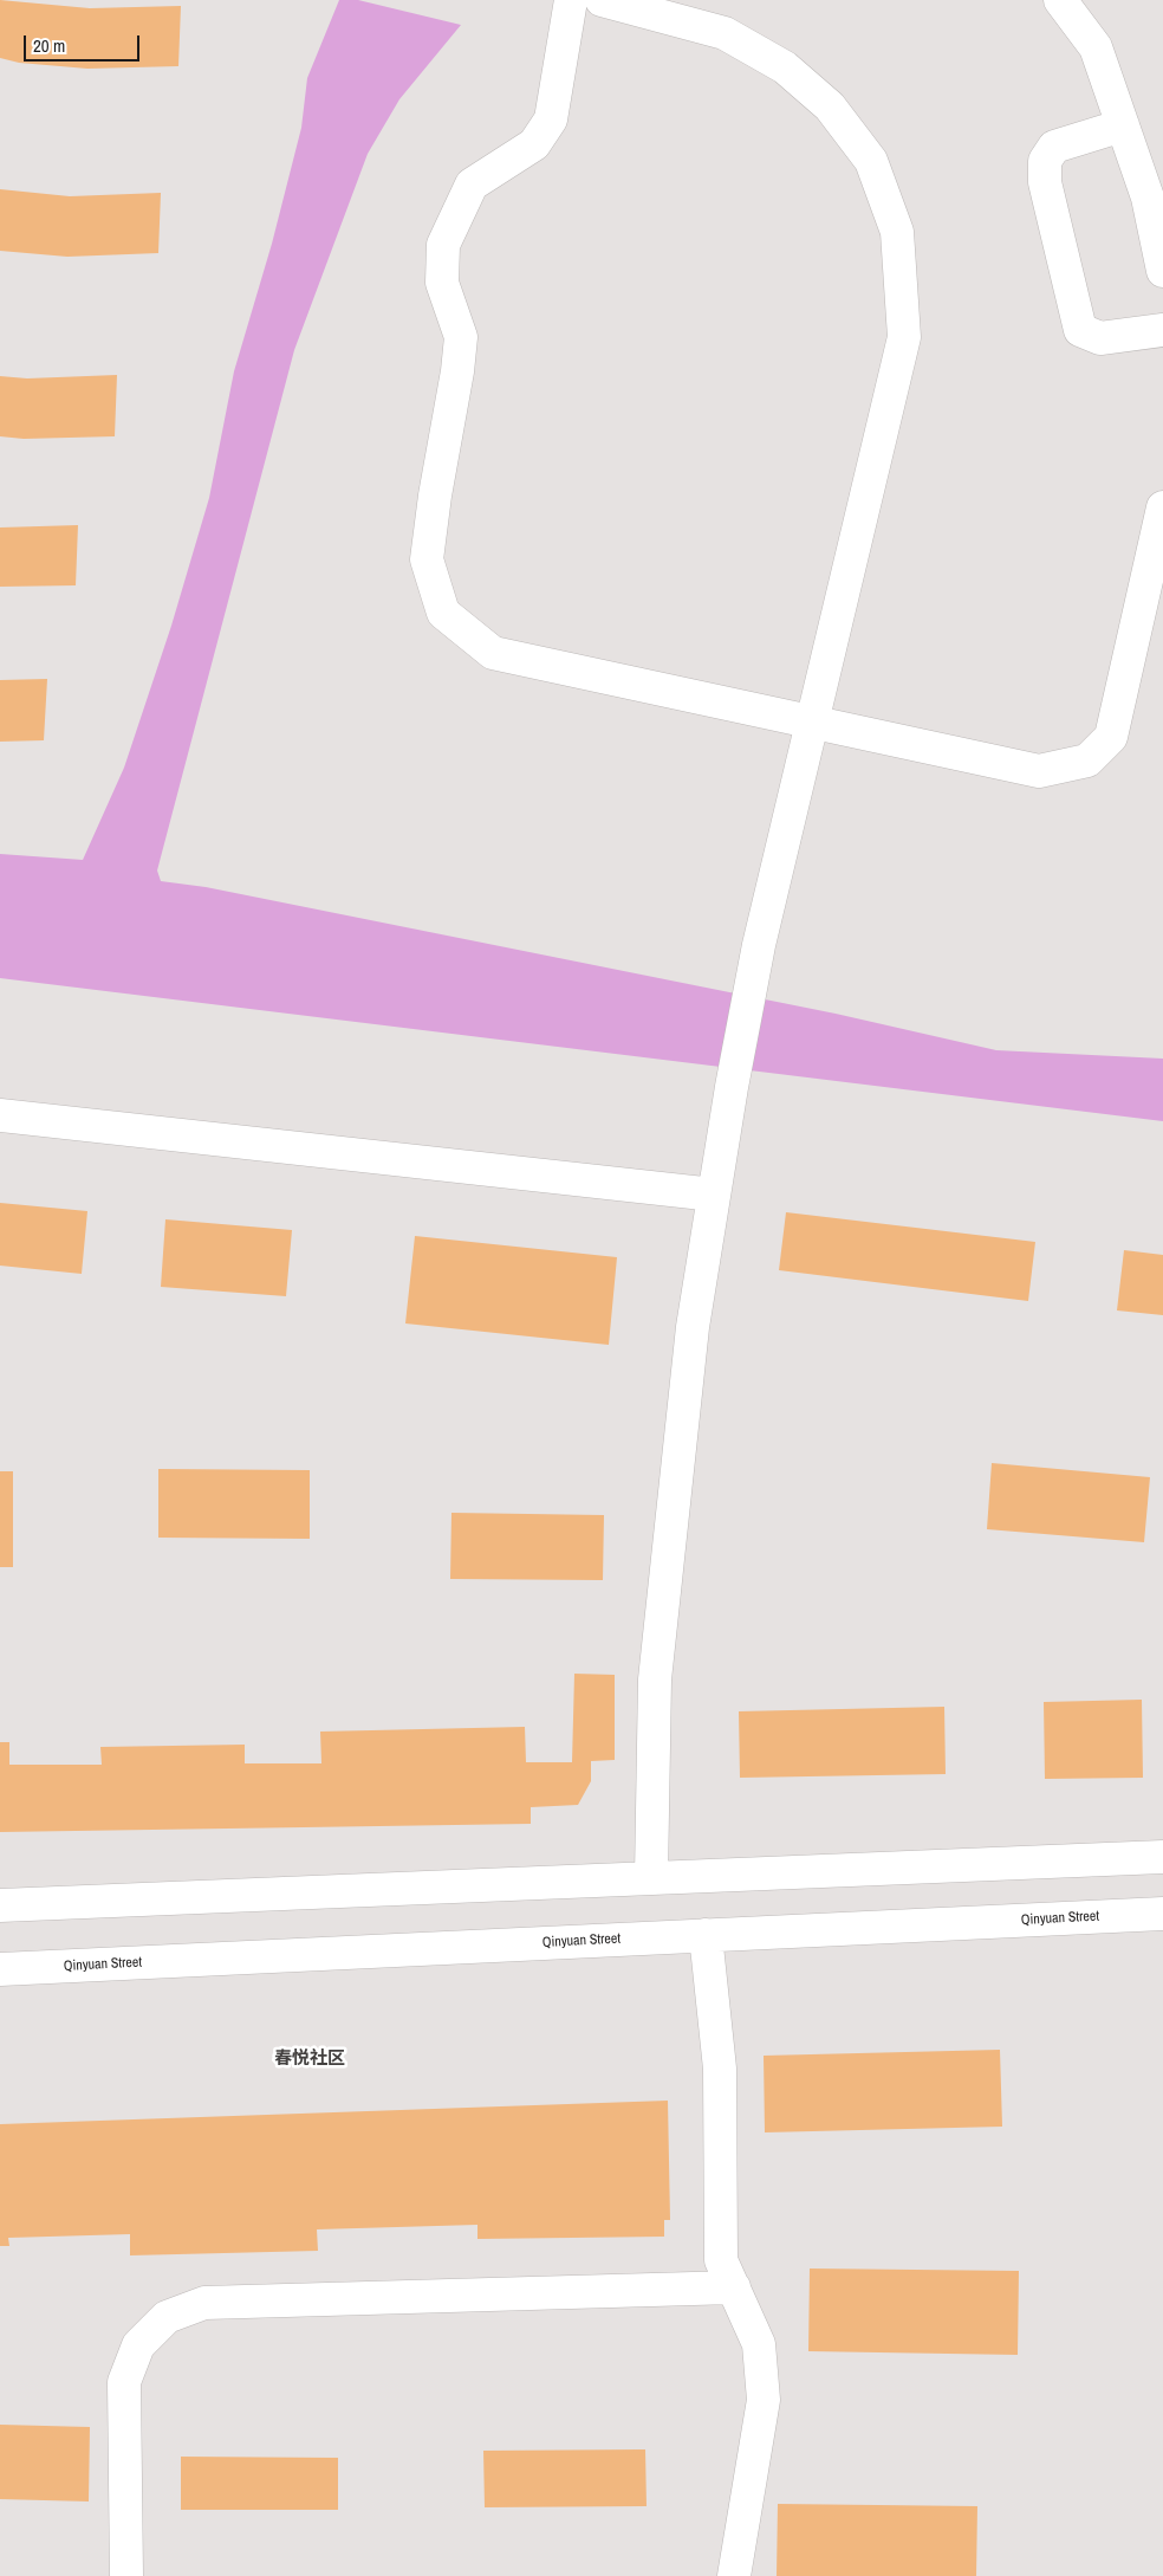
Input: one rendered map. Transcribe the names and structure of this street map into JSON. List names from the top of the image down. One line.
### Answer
{"streets":{"street":["Qinyuan Street"]},"districts":["春悦社区"],"scale_bar":"20 m"}
